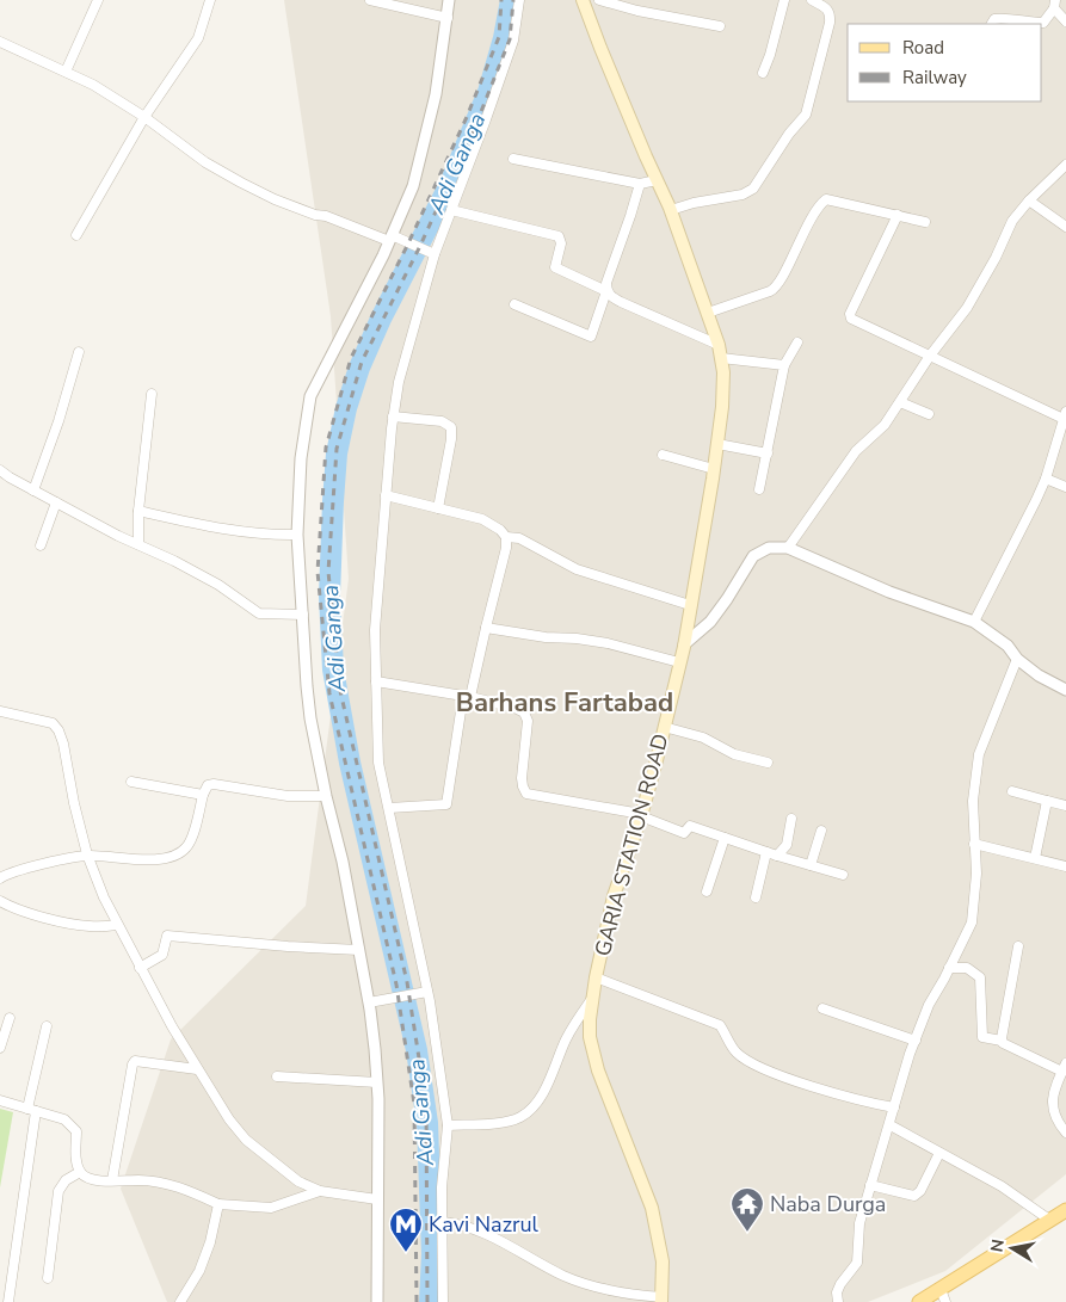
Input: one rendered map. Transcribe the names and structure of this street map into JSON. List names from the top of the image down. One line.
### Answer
{"streets":{"main road":["GARIA STATION ROAD"]},"districts":["Barhans Fartabad"],"water":["Adi Ganga"],"places":{"temple":["Naba Durga"],"metro station":["Kavi Nazrul"]},"legend":["Road","Railway"],"north":"left"}
